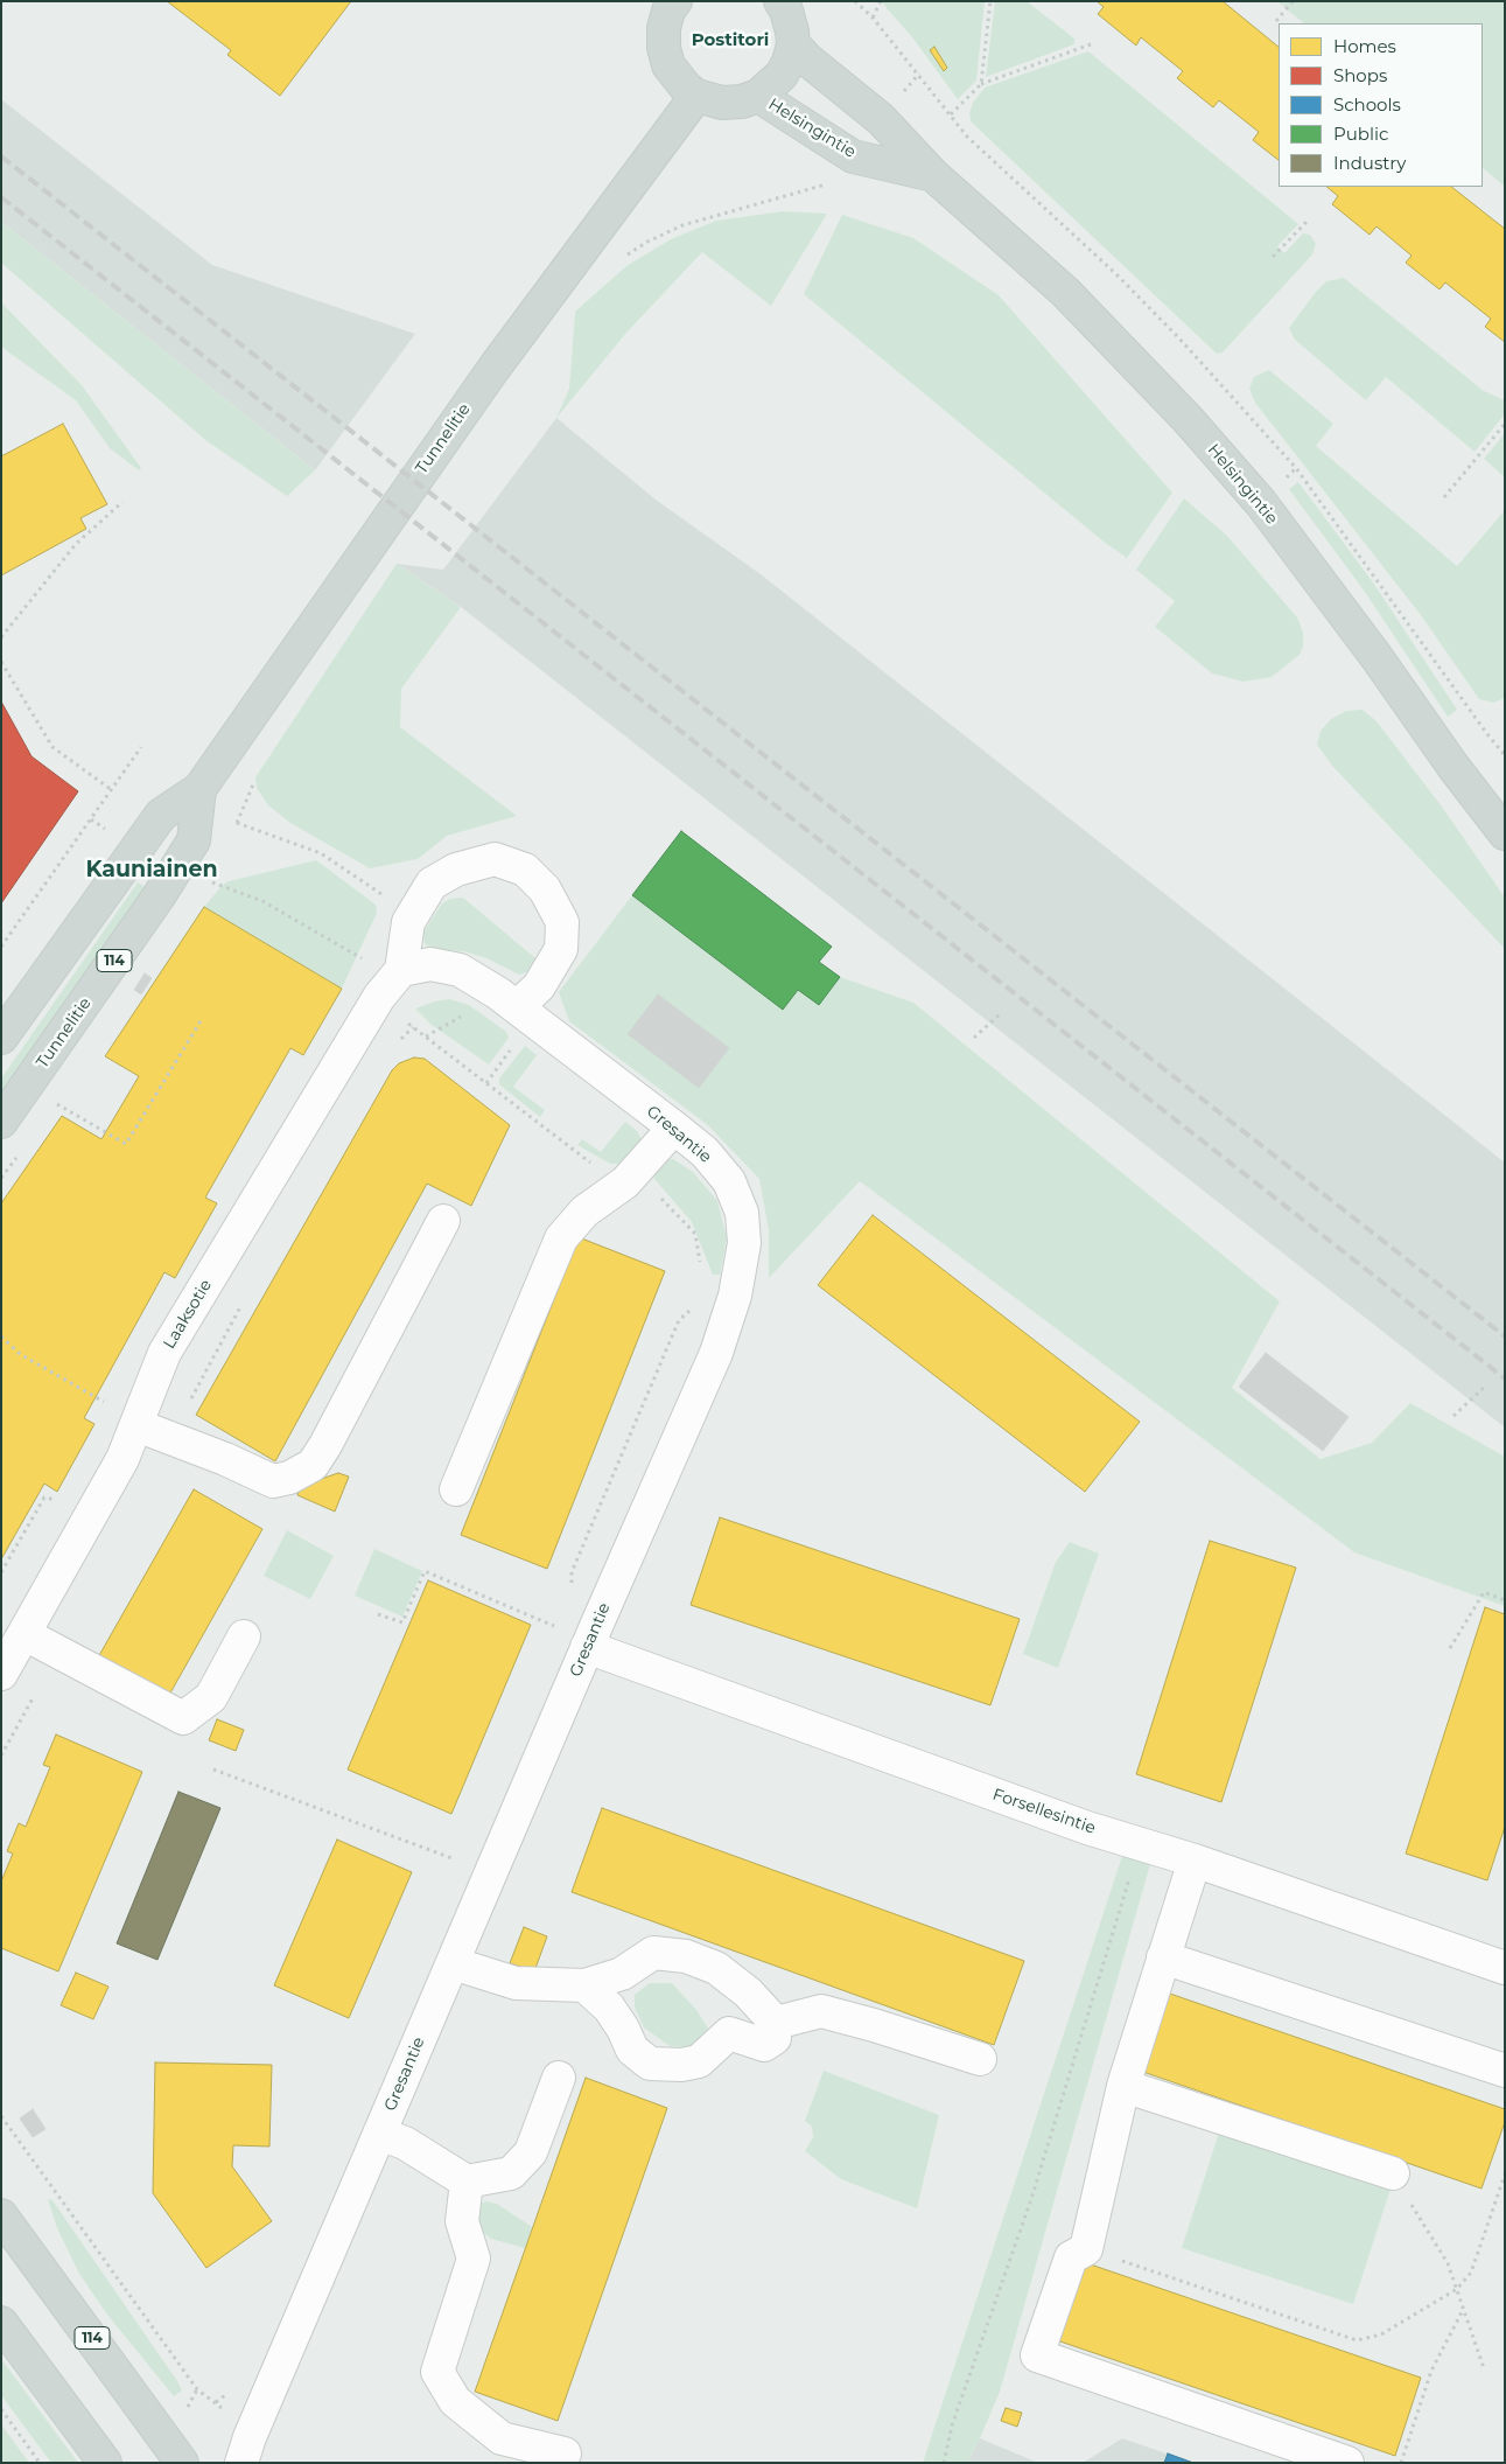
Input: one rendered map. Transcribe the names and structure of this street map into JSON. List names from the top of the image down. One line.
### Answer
{"streets":{"main road":["Helsingintie","Tunnelitie","114"],"street":["Gresantie","Laaksotie","Forsellesintie"]},"crossings":[["Gresantie","Laaksotie"],["Gresantie","Forsellesintie"]],"districts":["Postitori","Kauniainen"],"legend":["Homes","Shops","Schools","Public","Industry"]}
